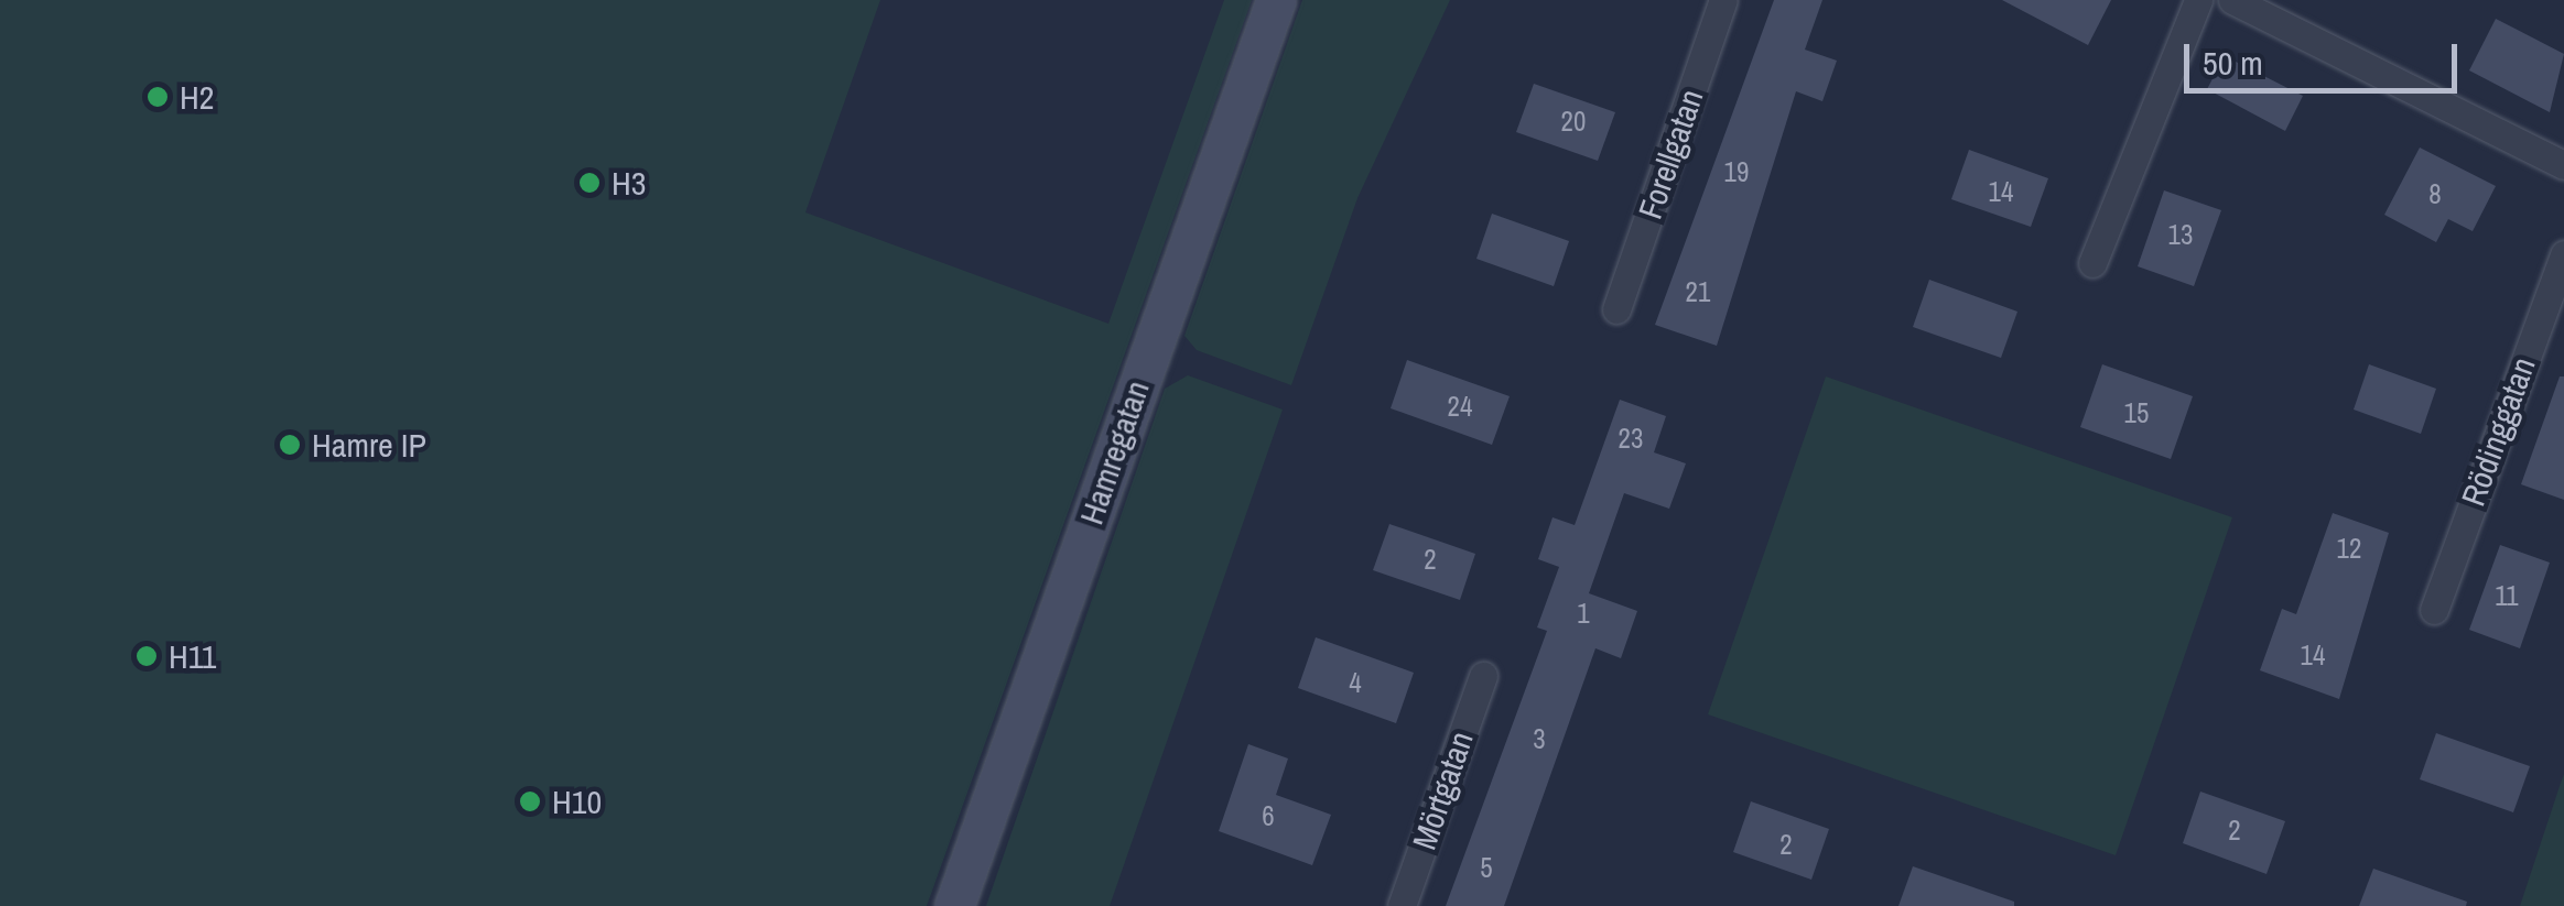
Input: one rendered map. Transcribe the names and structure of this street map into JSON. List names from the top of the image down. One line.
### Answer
{"streets":{"street":["Forellgatan","Rödinggatan","Hamregatan","Mörtgatan"]},"places":["H2","H3","Hamre IP","H11","H10"],"house_numbers":["20","19","14","8","13","21","24","15","23","12","2","11","1","14","4","3","6","2","2","5"],"scale_bar":"50 m"}
